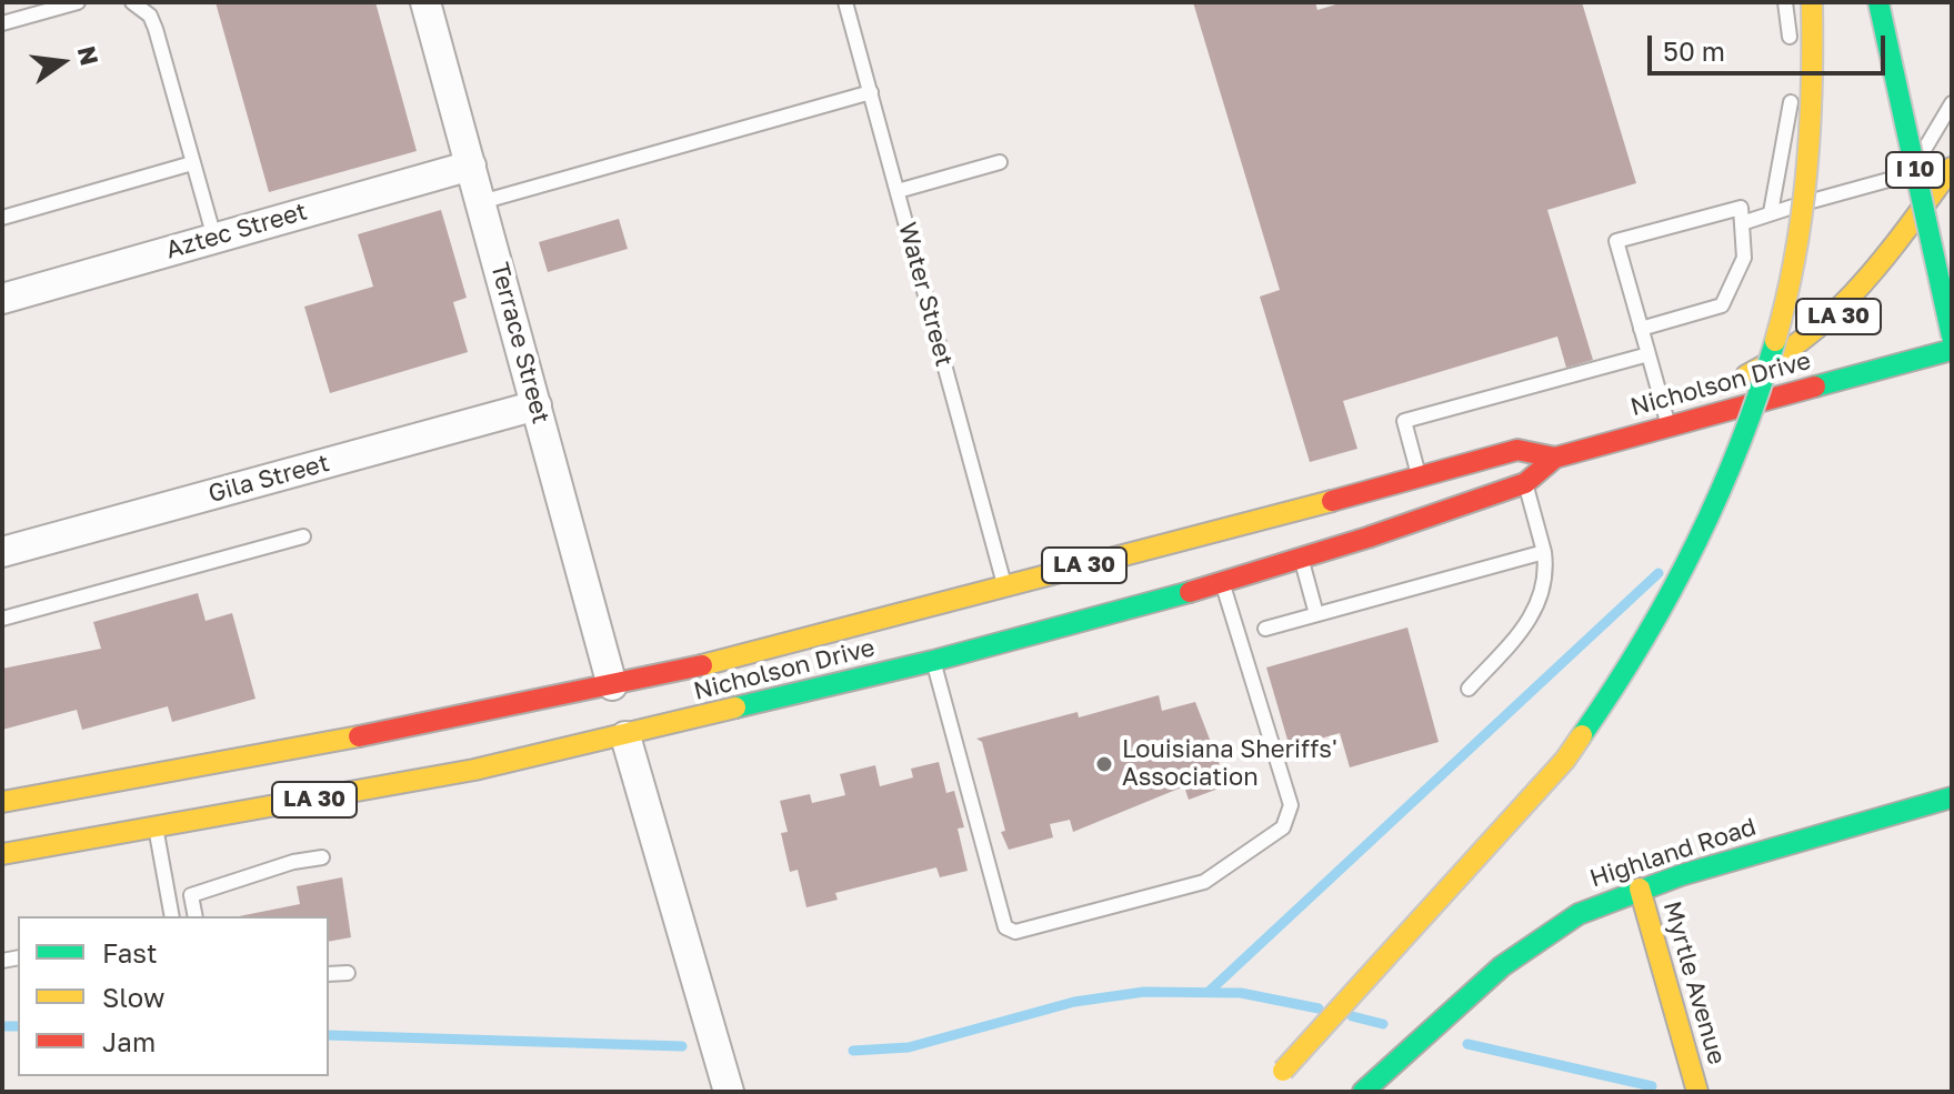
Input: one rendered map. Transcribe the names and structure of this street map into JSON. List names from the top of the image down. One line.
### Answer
{"streets":{"main road":["I 10","LA 30","Nicholson Drive","Highland Road","Myrtle Avenue"],"street":["Aztec Street","Terrace Street","Gila Street"],"lane":["Water Street"]},"crossings":[["Aztec Street","Terrace Street"],["Water Street","Nicholson Drive"],["LA 30","Nicholson Drive"],["Terrace Street","Nicholson Drive"],["Terrace Street","Gila Street"],["Highland Road","Myrtle Avenue"]],"places":["Louisiana Sheriffs' Association"],"legend":["Fast","Slow","Jam"],"scale_bar":"50 m","north":"right"}
